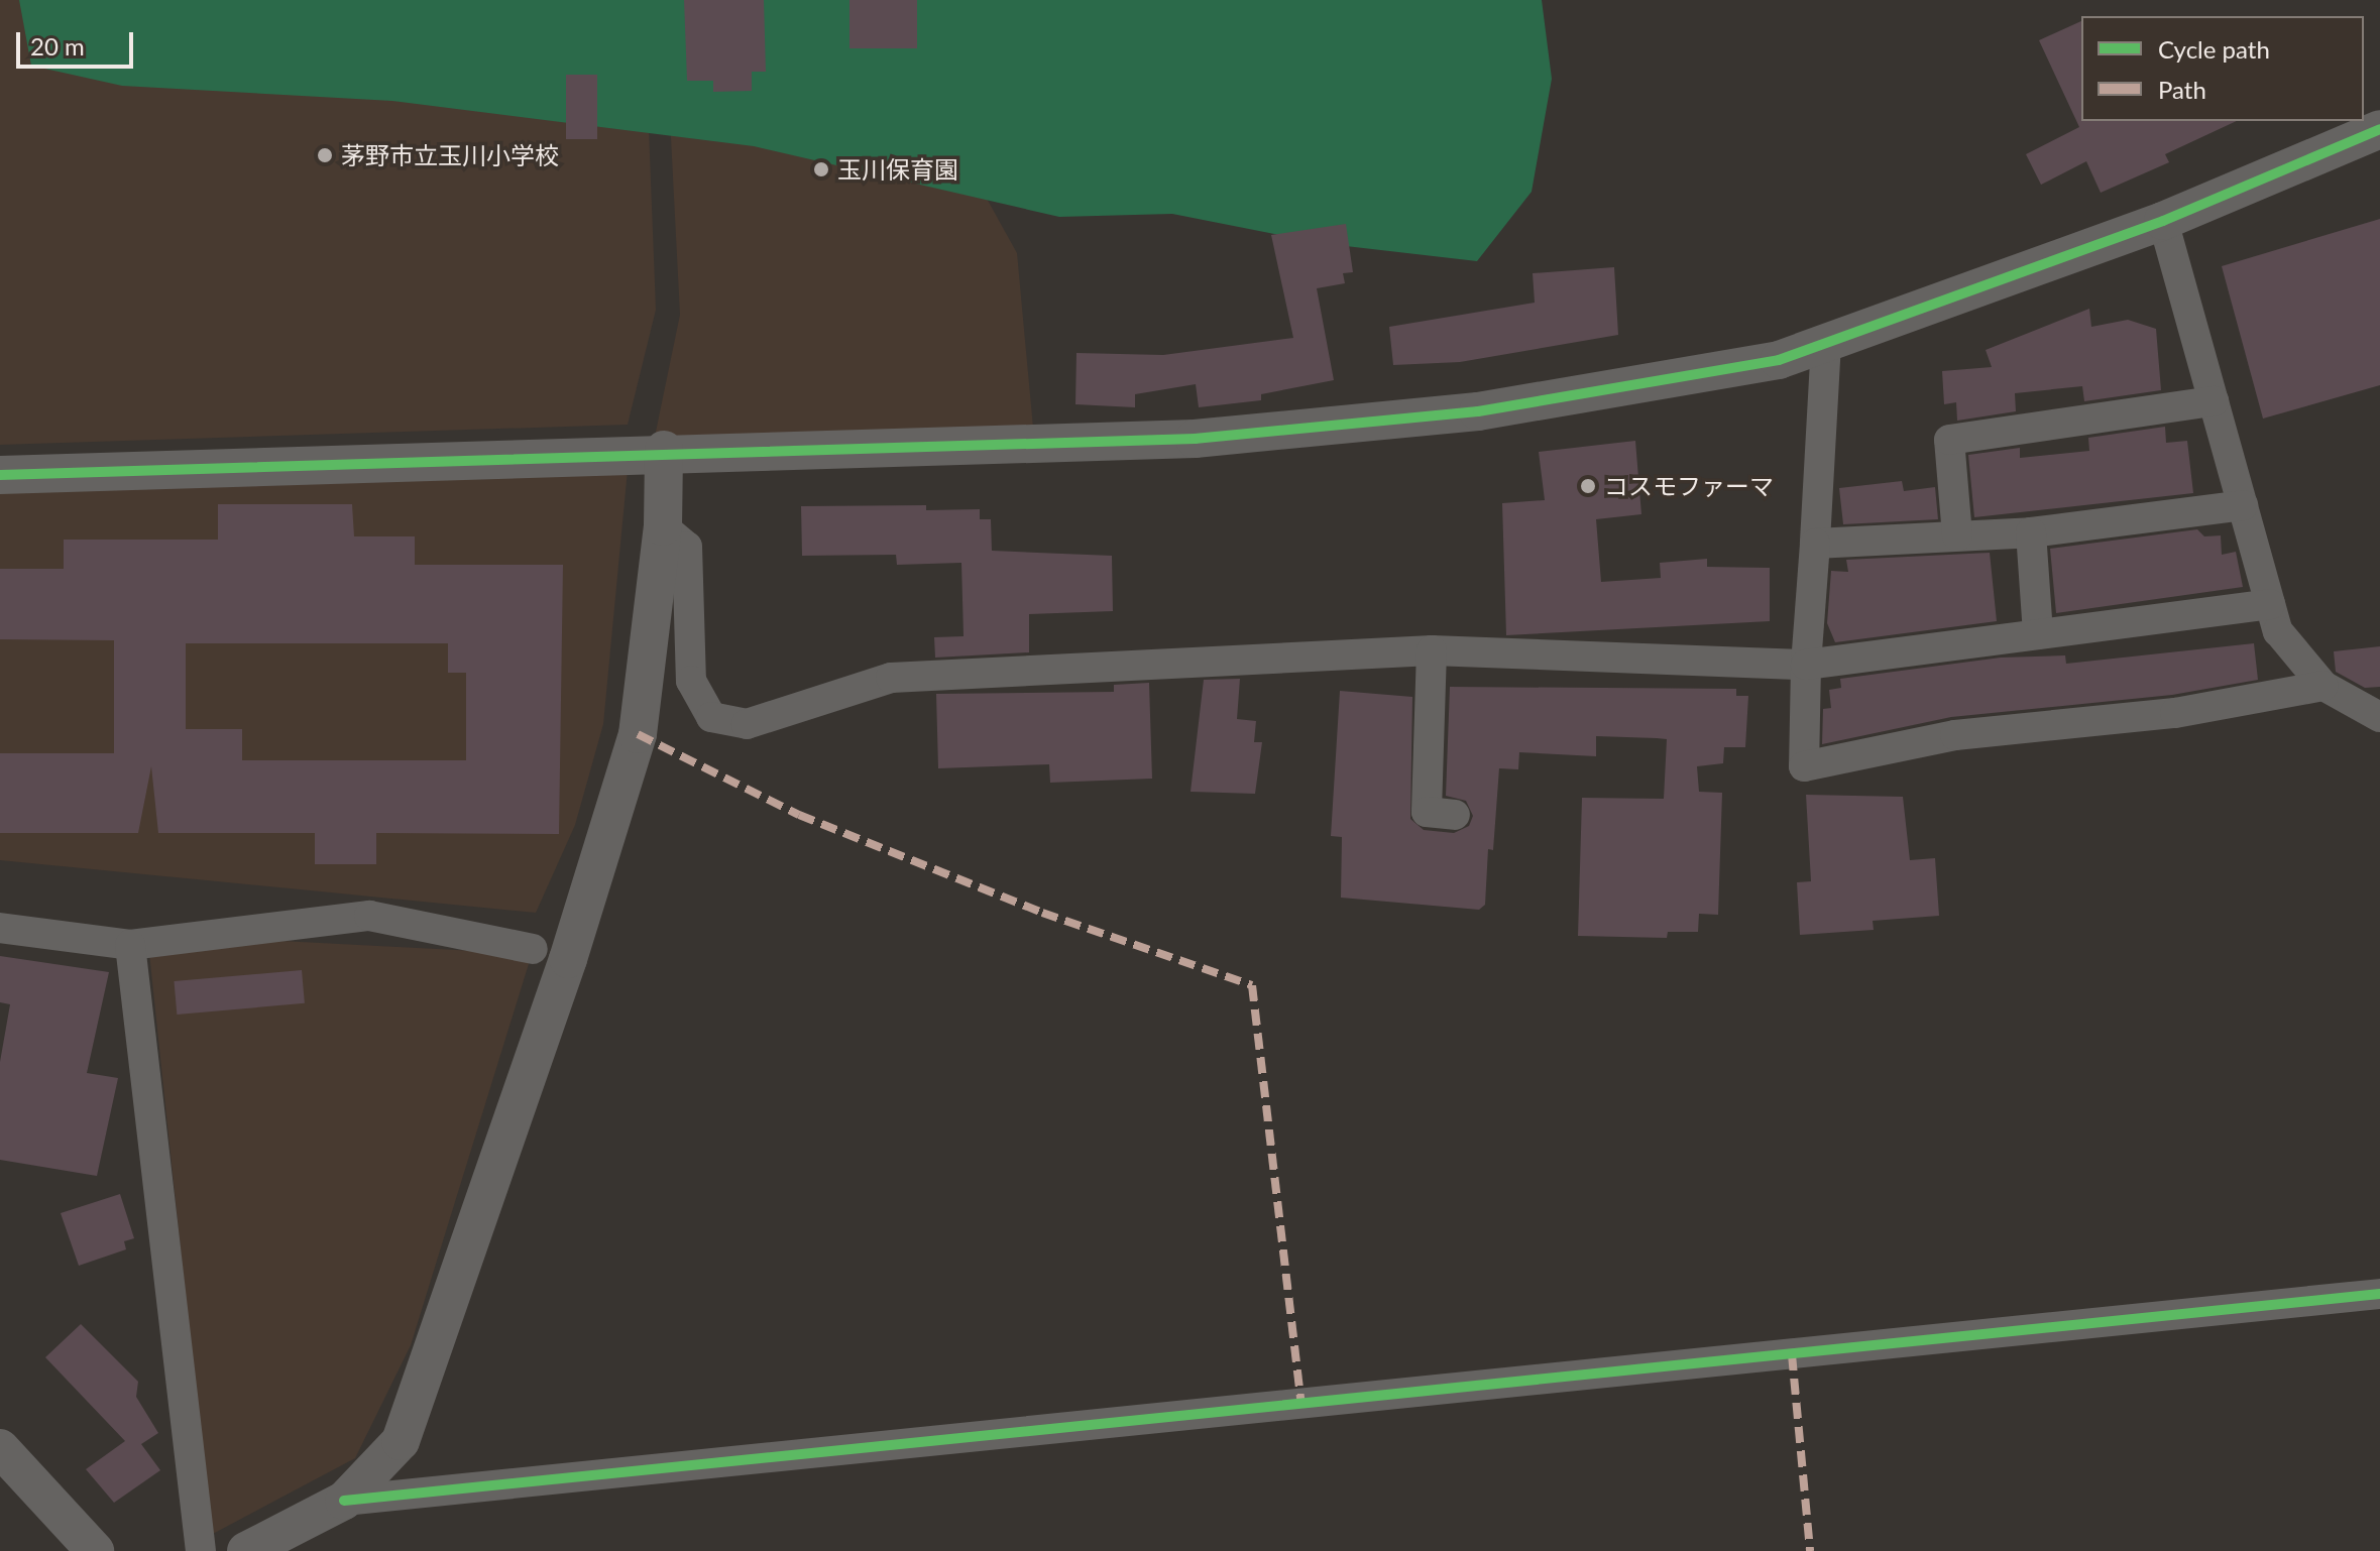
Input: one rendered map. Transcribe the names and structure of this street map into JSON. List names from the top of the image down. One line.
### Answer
{"places":["茅野市立玉川小学校","玉川保育園","コスモファーマ"],"legend":["Cycle path","Path"],"scale_bar":"20 m"}
